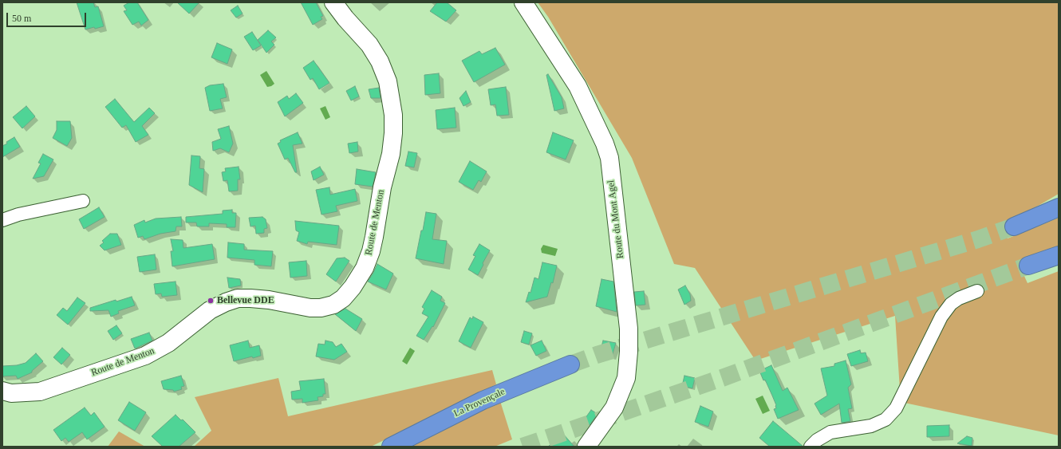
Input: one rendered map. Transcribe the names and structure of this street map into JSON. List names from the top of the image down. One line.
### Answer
{"streets":{"highway":["La Provençale"],"main road":["Route du Mont Agel","Route de Menton"]},"places":["Bellevue DDE"],"scale_bar":"50 m"}
